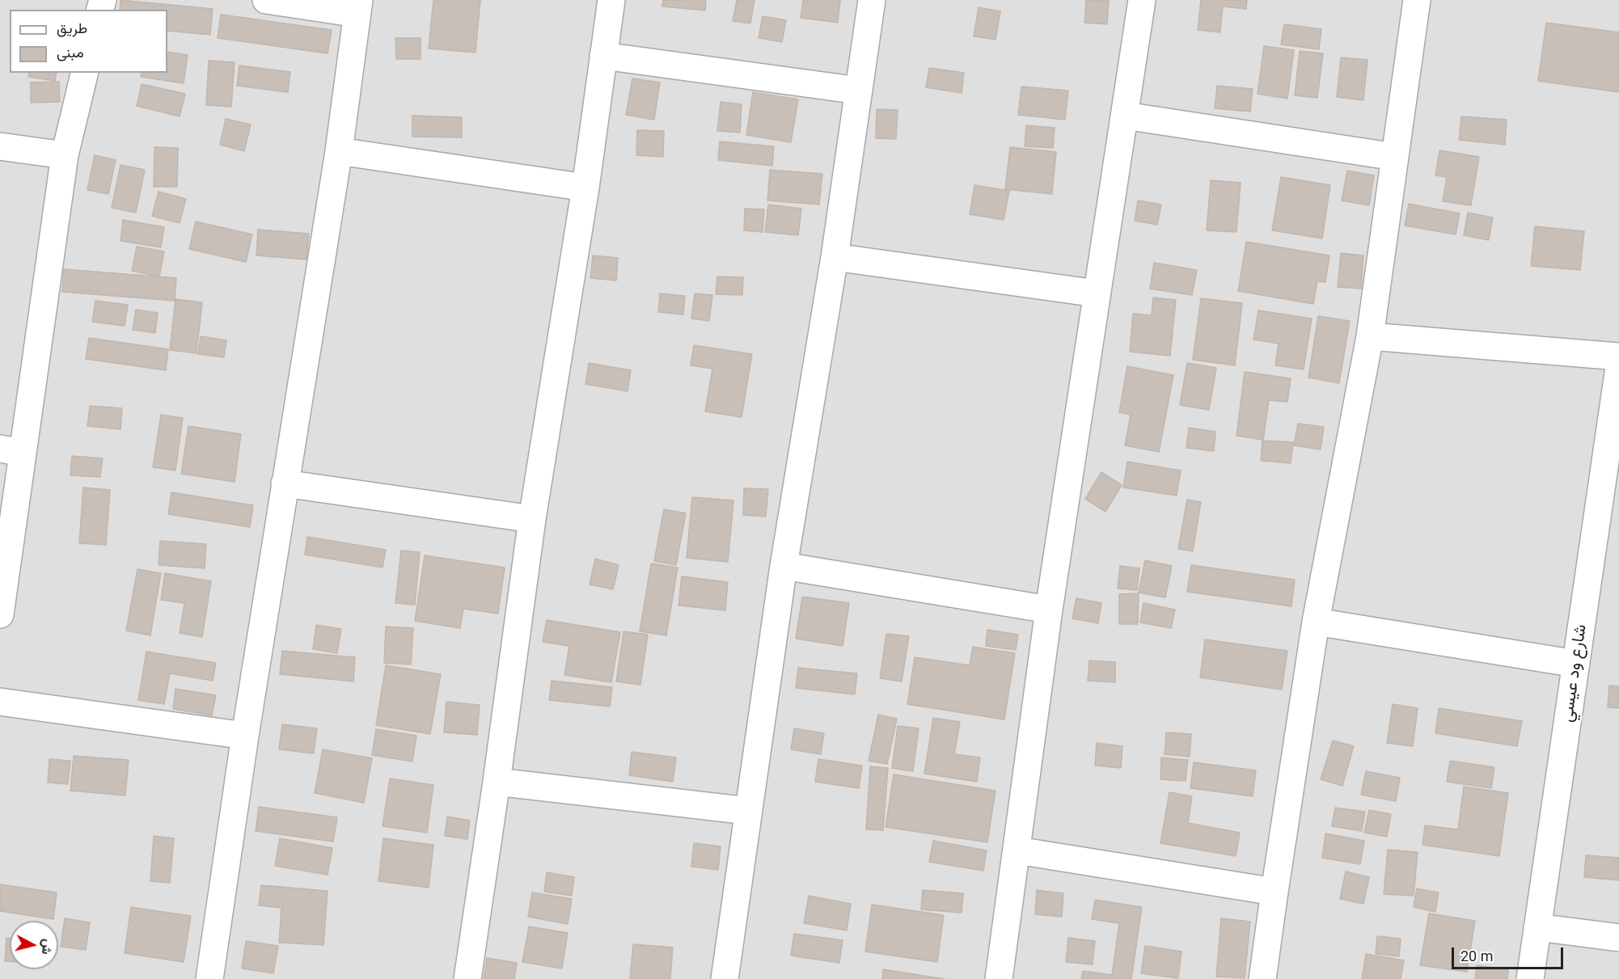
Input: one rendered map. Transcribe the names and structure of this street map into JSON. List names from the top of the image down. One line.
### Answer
{"streets":{"street":["شارع ود عيسي"]},"legend":["طريق","مبنى"],"scale_bar":"20 m","north":"right"}
